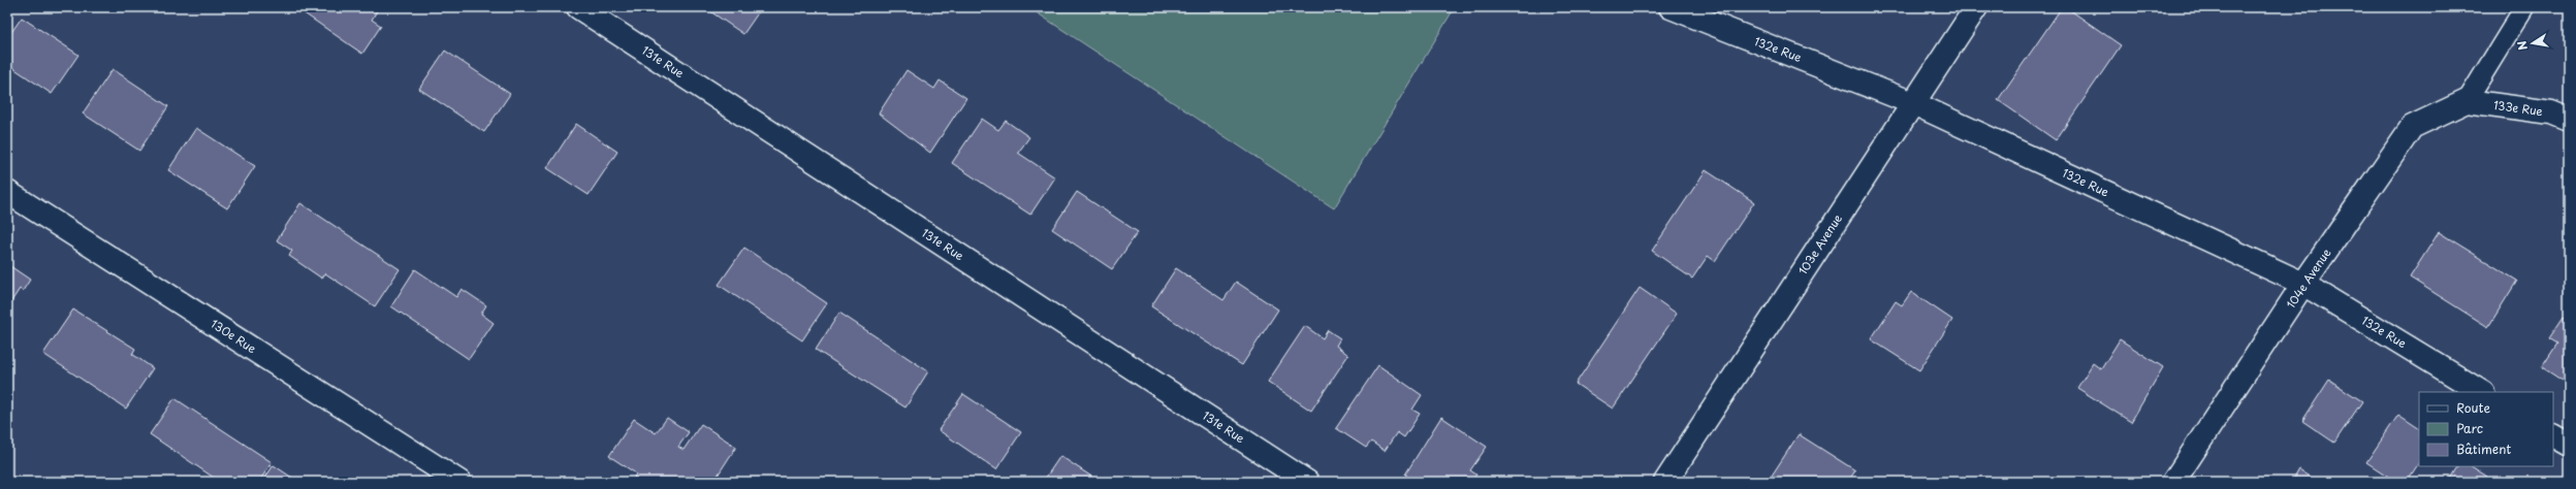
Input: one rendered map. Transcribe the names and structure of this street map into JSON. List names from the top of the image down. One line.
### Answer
{"streets":{"street":["132e Rue","131e Rue","133e Rue","103e Avenue","104e Avenue","130e Rue"]},"crossings":[["132e Rue","103e Avenue"],["132e Rue","104e Avenue"],["133e Rue","104e Avenue"]],"legend":["Route","Parc","Bâtiment"],"north":"left"}
